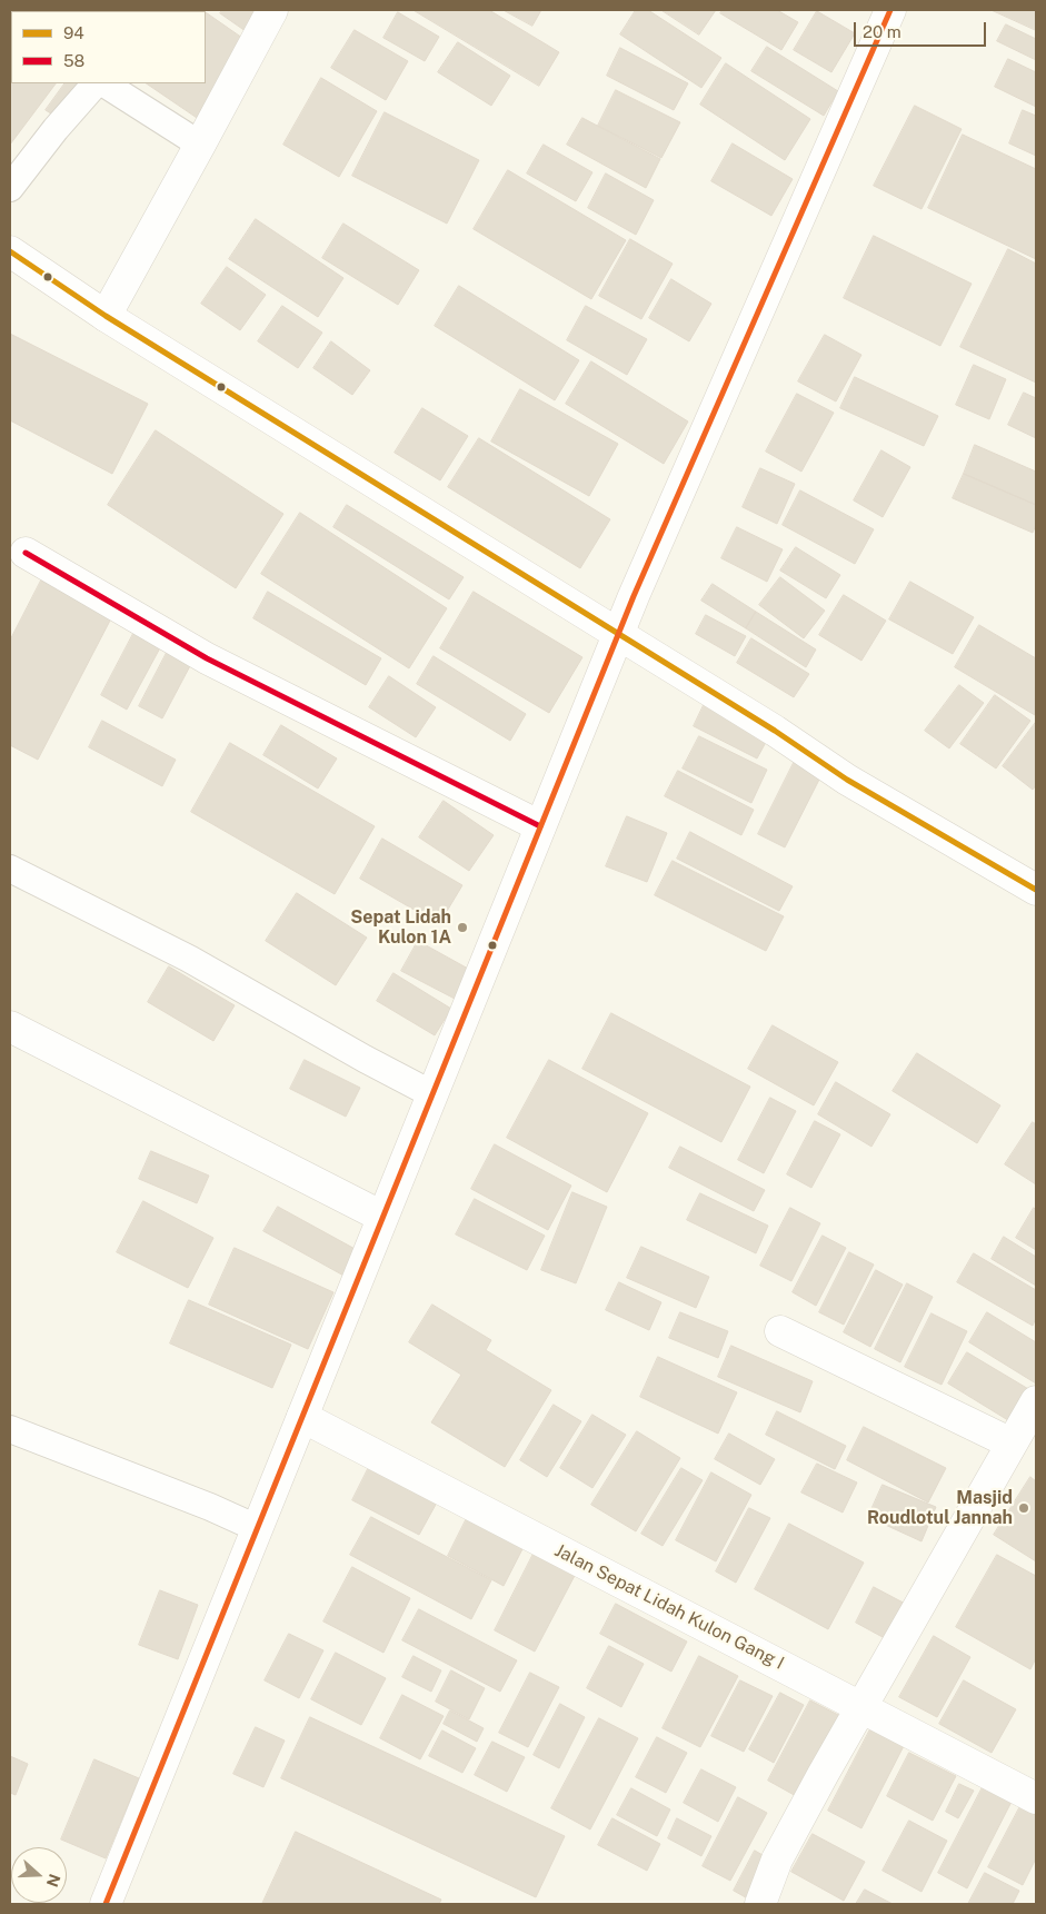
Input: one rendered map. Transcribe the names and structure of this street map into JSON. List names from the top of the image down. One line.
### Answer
{"streets":{"street":["Jalan Sepat Lidah Kulon Gang I"]},"places":["Sepat Lidah Kulon 1A","Masjid Roudlotul Jannah"],"lines":["transit line 94","transit line 58"],"legend":["94","58"],"scale_bar":"20 m","north":"right"}
